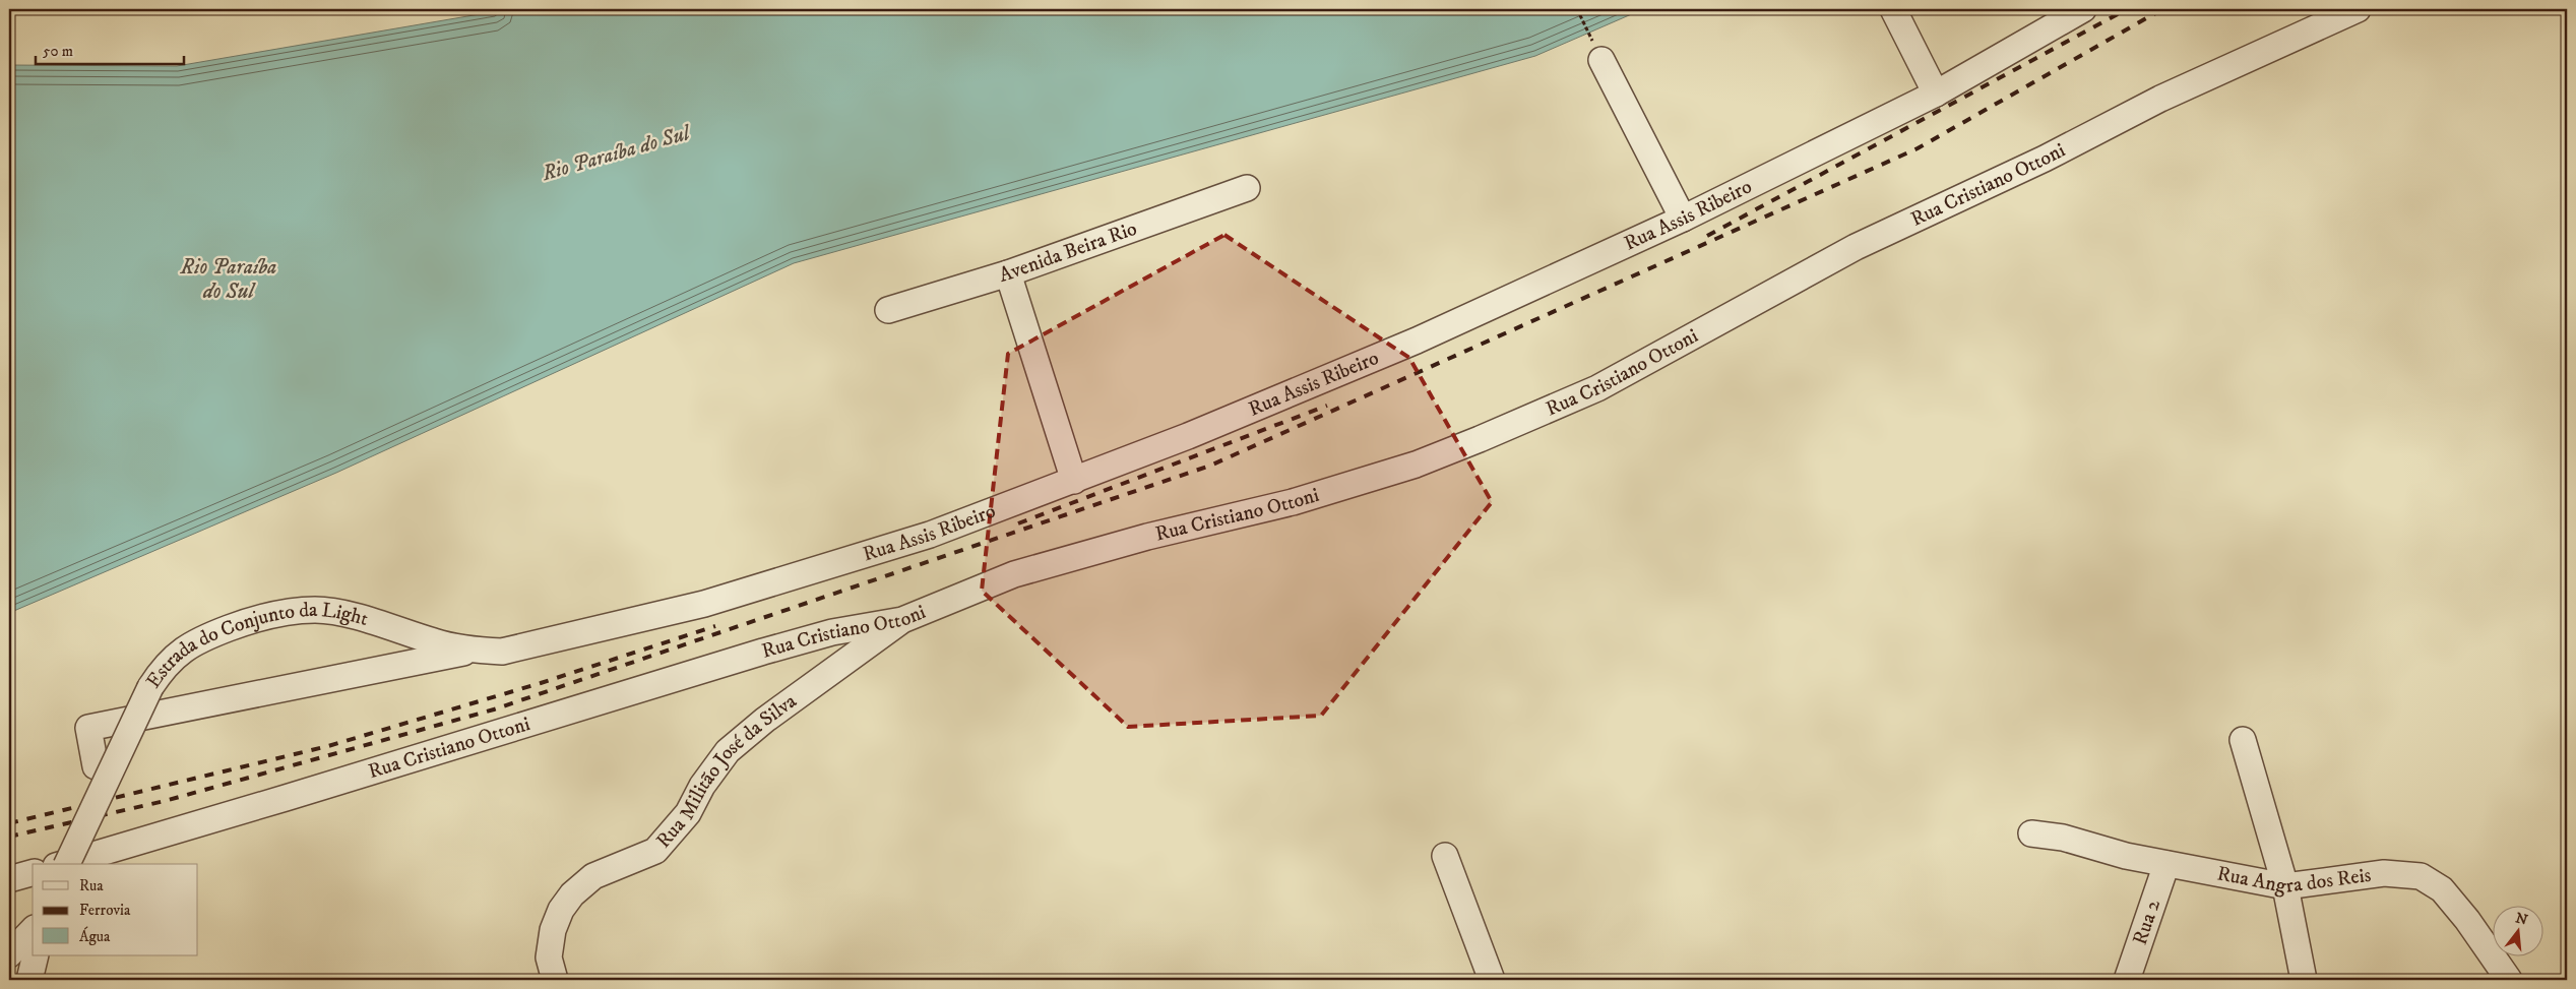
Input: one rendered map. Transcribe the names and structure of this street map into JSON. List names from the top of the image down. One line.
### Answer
{"streets":{"street":["Rua Cristiano Ottoni","Rua Assis Ribeiro","Avenida Beira Rio","Estrada do Conjunto da Light","Rua Militão José da Silva","Rua Angra dos Reis","Rua 2"]},"crossings":[["Rua Cristiano Ottoni","Rua Militão José da Silva"],["Rua Assis Ribeiro","Estrada do Conjunto da Light"],["Rua Angra dos Reis","Rua 2"]],"water":["Rio Paraíba do Sul"],"legend":["Rua","Ferrovia","Água"],"scale_bar":"50 m","north":"top"}
